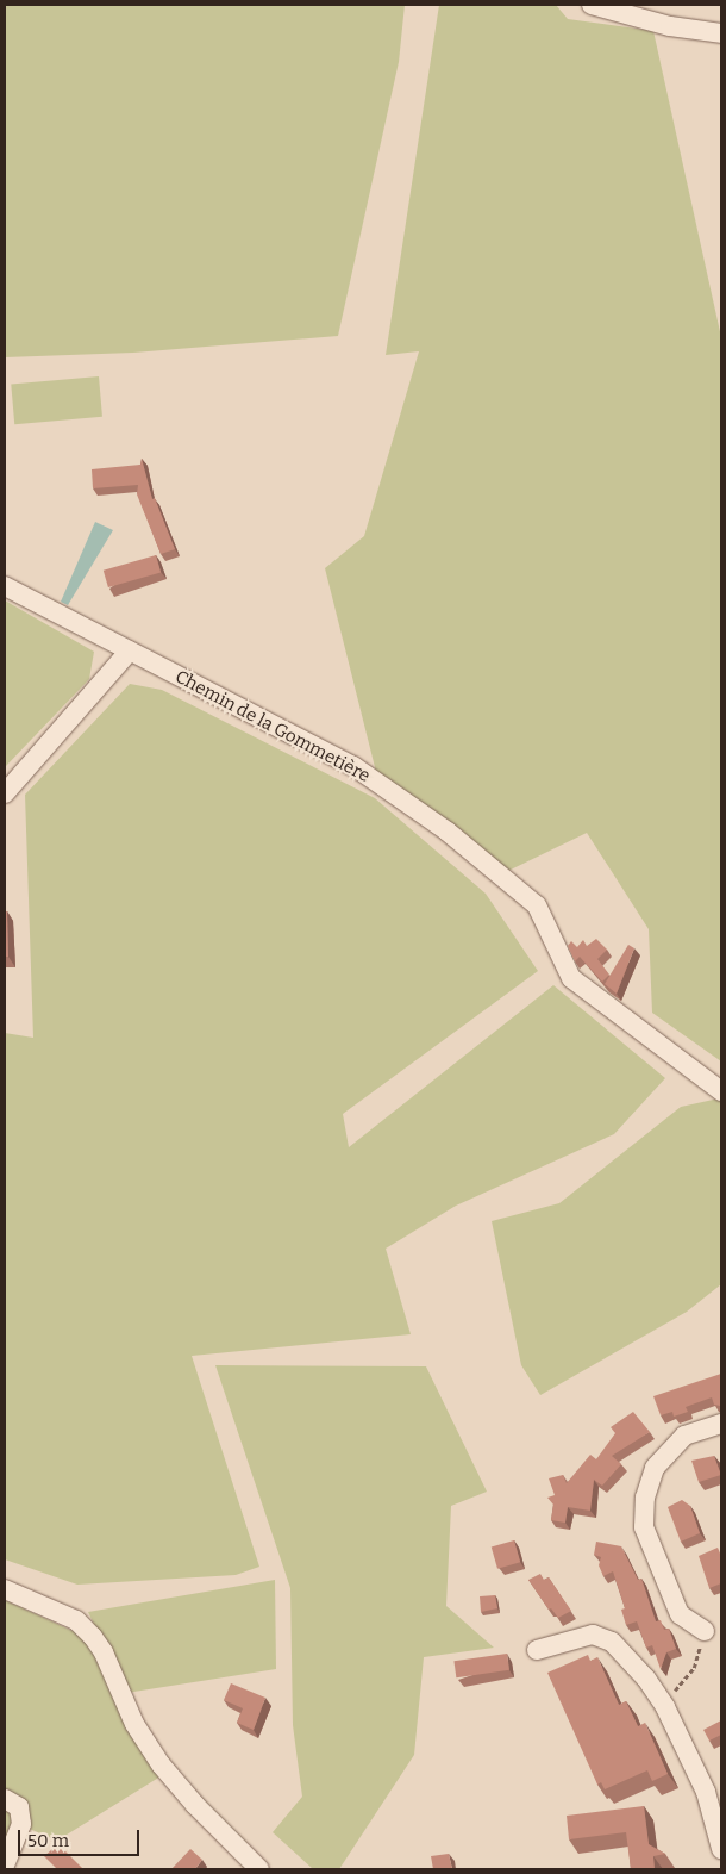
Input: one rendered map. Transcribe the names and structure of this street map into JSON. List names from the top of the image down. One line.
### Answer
{"streets":{"street":["Chemin de la Gommetière"]},"scale_bar":"50 m"}
